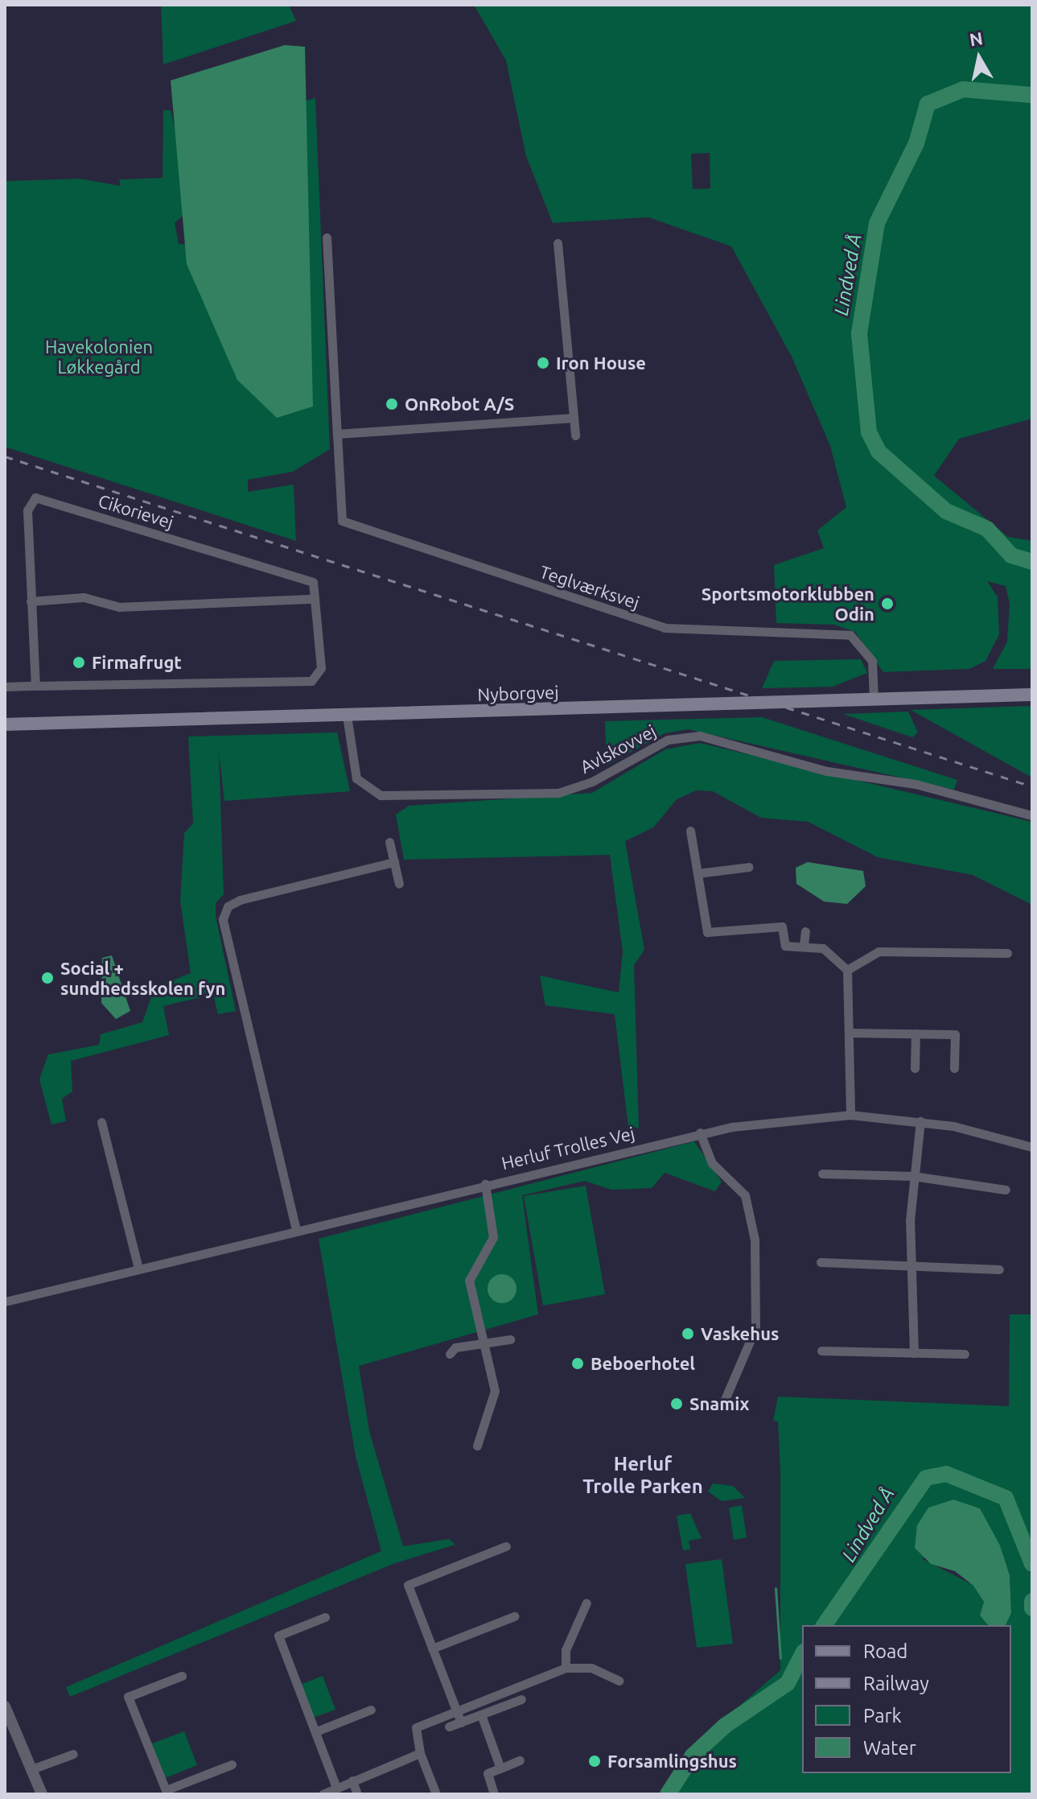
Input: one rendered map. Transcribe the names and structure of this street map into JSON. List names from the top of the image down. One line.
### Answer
{"streets":{"main road":["Nyborgvej"],"street":["Cikorievej","Teglværksvej","Avlskovvej","Herluf Trolles Vej"]},"crossings":[["Teglværksvej","Nyborgvej"],["Nyborgvej","Avlskovvej"]],"districts":["Herluf Trolle Parken"],"water":["Lindved Å"],"parks":["Havekolonien Løkkegård"],"places":["Iron House","OnRobot A/S","Sportsmotorklubben Odin","Firmafrugt","Social + sundhedsskolen fyn","Vaskehus","Beboerhotel","Snamix","Forsamlingshus"],"legend":["Road","Railway","Park","Water"],"north":"top"}
